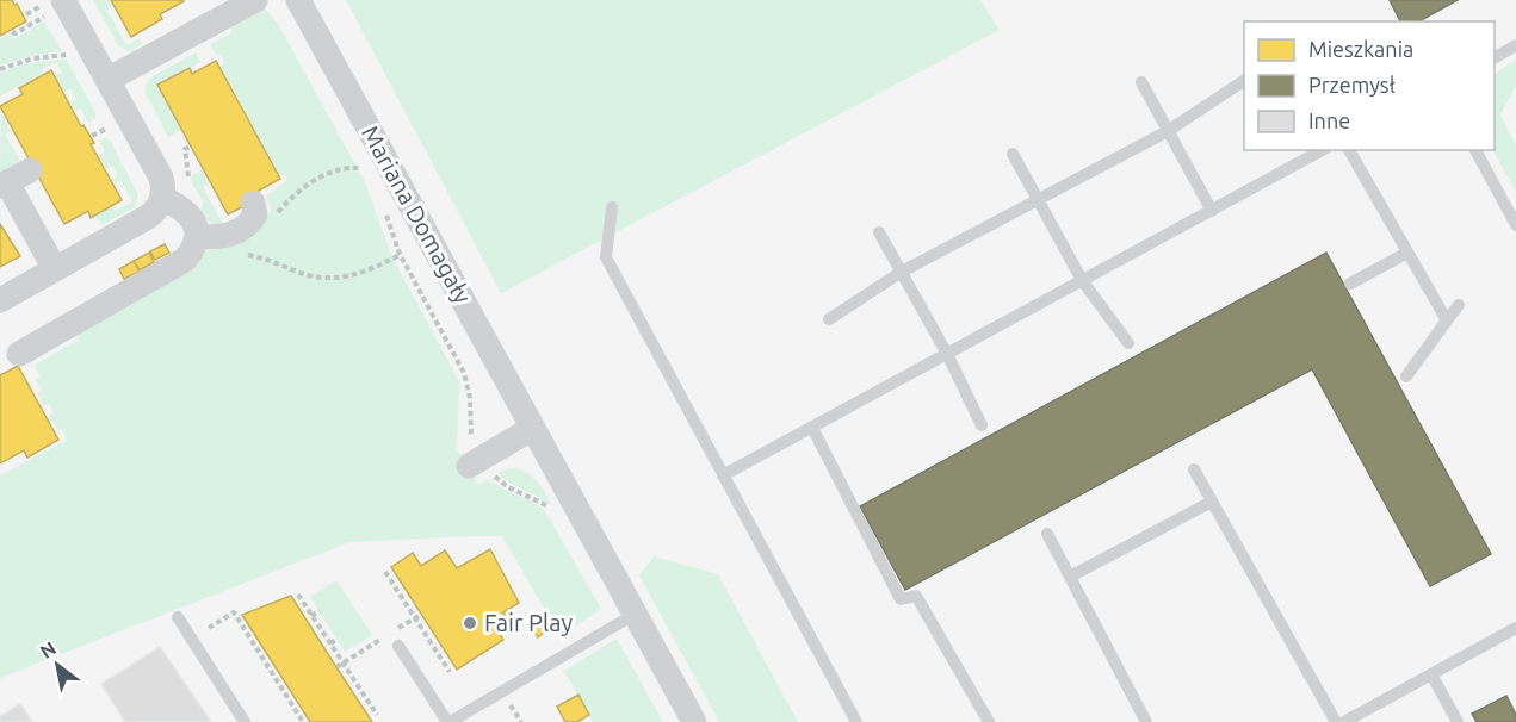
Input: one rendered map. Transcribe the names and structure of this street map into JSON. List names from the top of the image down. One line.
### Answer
{"streets":{"street":["Mariana Domagały"]},"places":["Fair Play"],"legend":["Mieszkania","Przemysł","Inne"],"north":"top left"}
